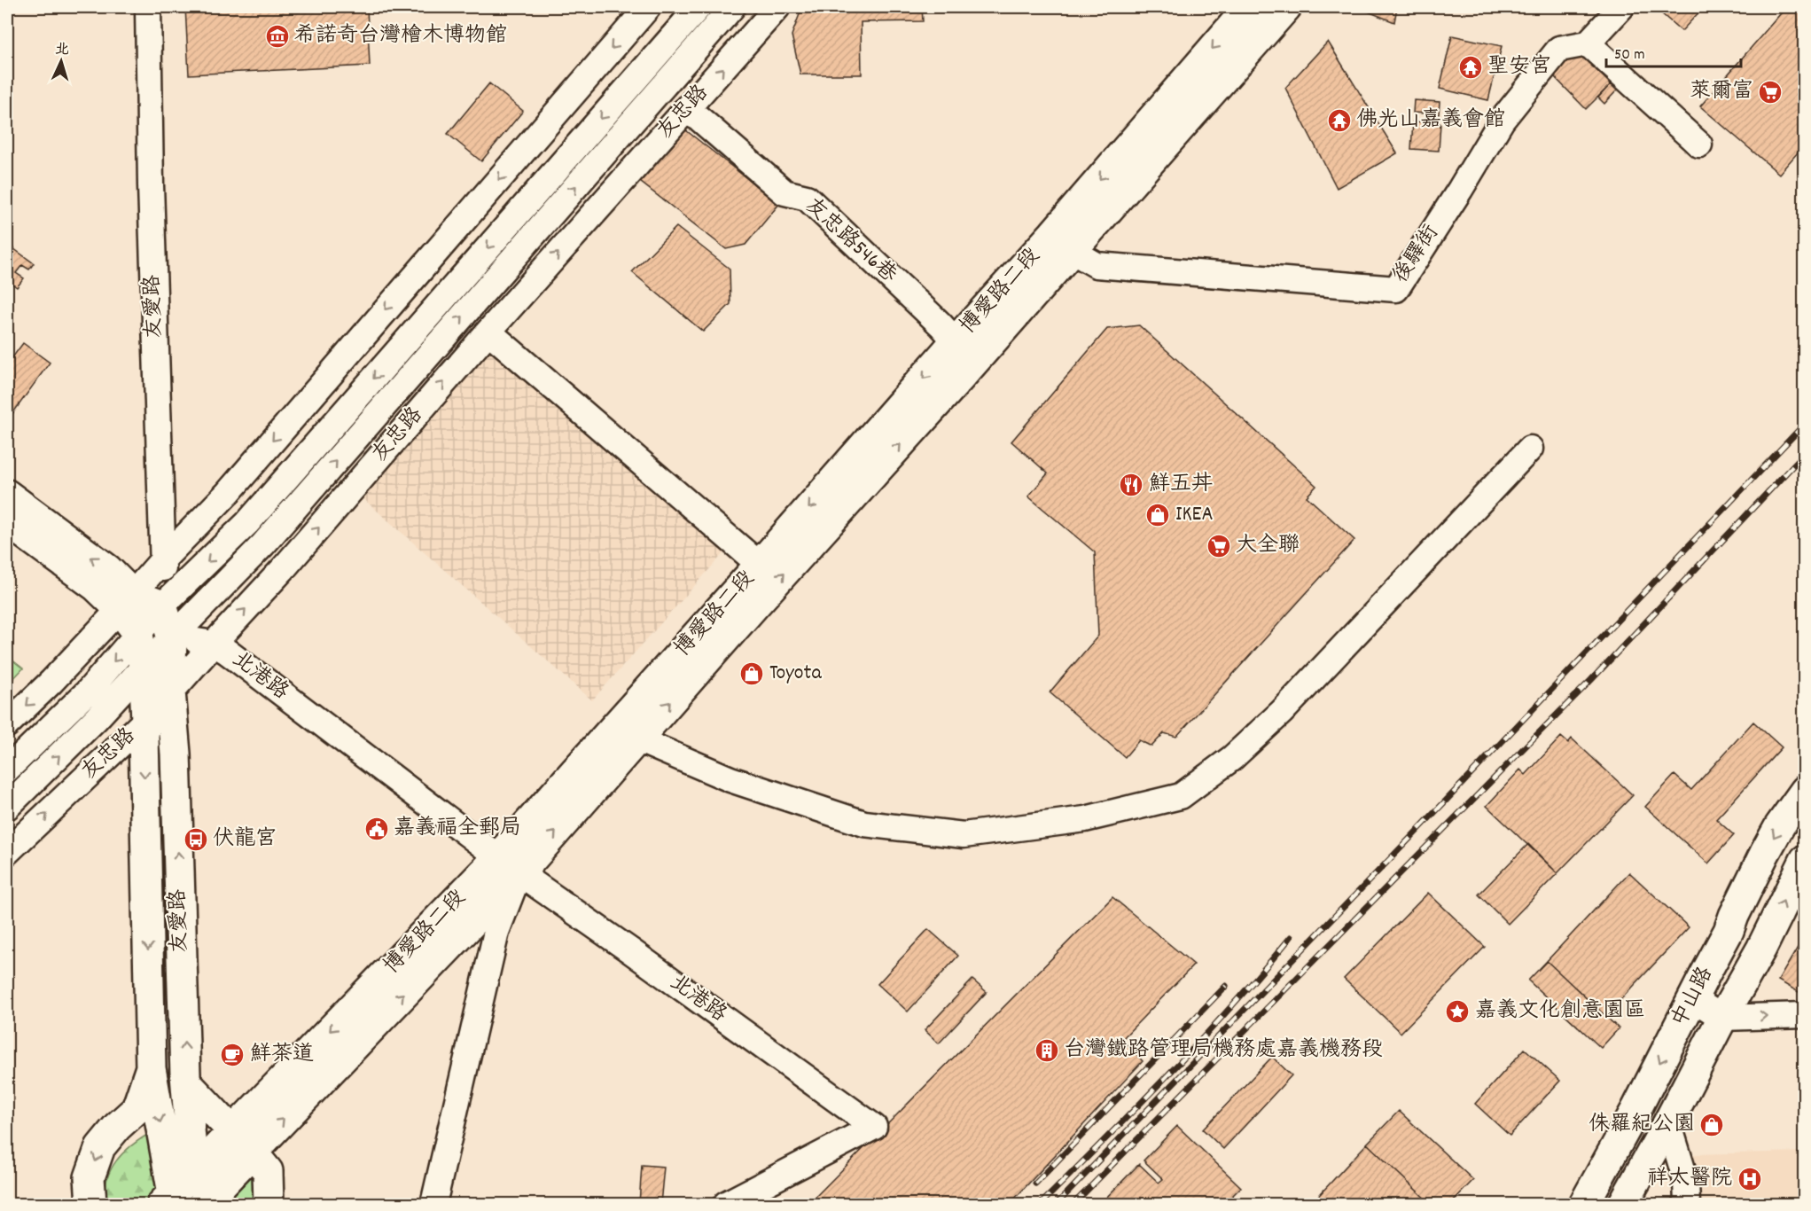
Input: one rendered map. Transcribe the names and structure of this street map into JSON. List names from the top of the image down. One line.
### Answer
{"streets":{"main road":["博愛路二段","友愛路","中山路"],"street":["友忠路","友忠路546巷","後驛街","北港路"]},"crossings":[["友忠路","友忠路546巷"],["友忠路","友愛路"],["友忠路","北港路"],["友忠路546巷","博愛路二段"],["後驛街","博愛路二段"],["博愛路二段","友愛路"],["博愛路二段","北港路"],["友愛路","北港路"]],"places":{"museum":["希諾奇台灣檜木博物館"],"temple":["聖安宮","佛光山嘉義會館"],"supermarket":["萊爾富","大全聯"],"restaurant":["鮮五丼"],"shop":["IKEA","Toyota","侏羅紀公園"],"public building":["嘉義福全郵局"],"bus stop":["伏龍宮"],"place":["嘉義文化創意園區"],"building":["台灣鐵路管理局機務處嘉義機務段"],"cafe":["鮮茶道"],"hospital":["祥太醫院"]},"scale_bar":"50 m","north":"top"}
